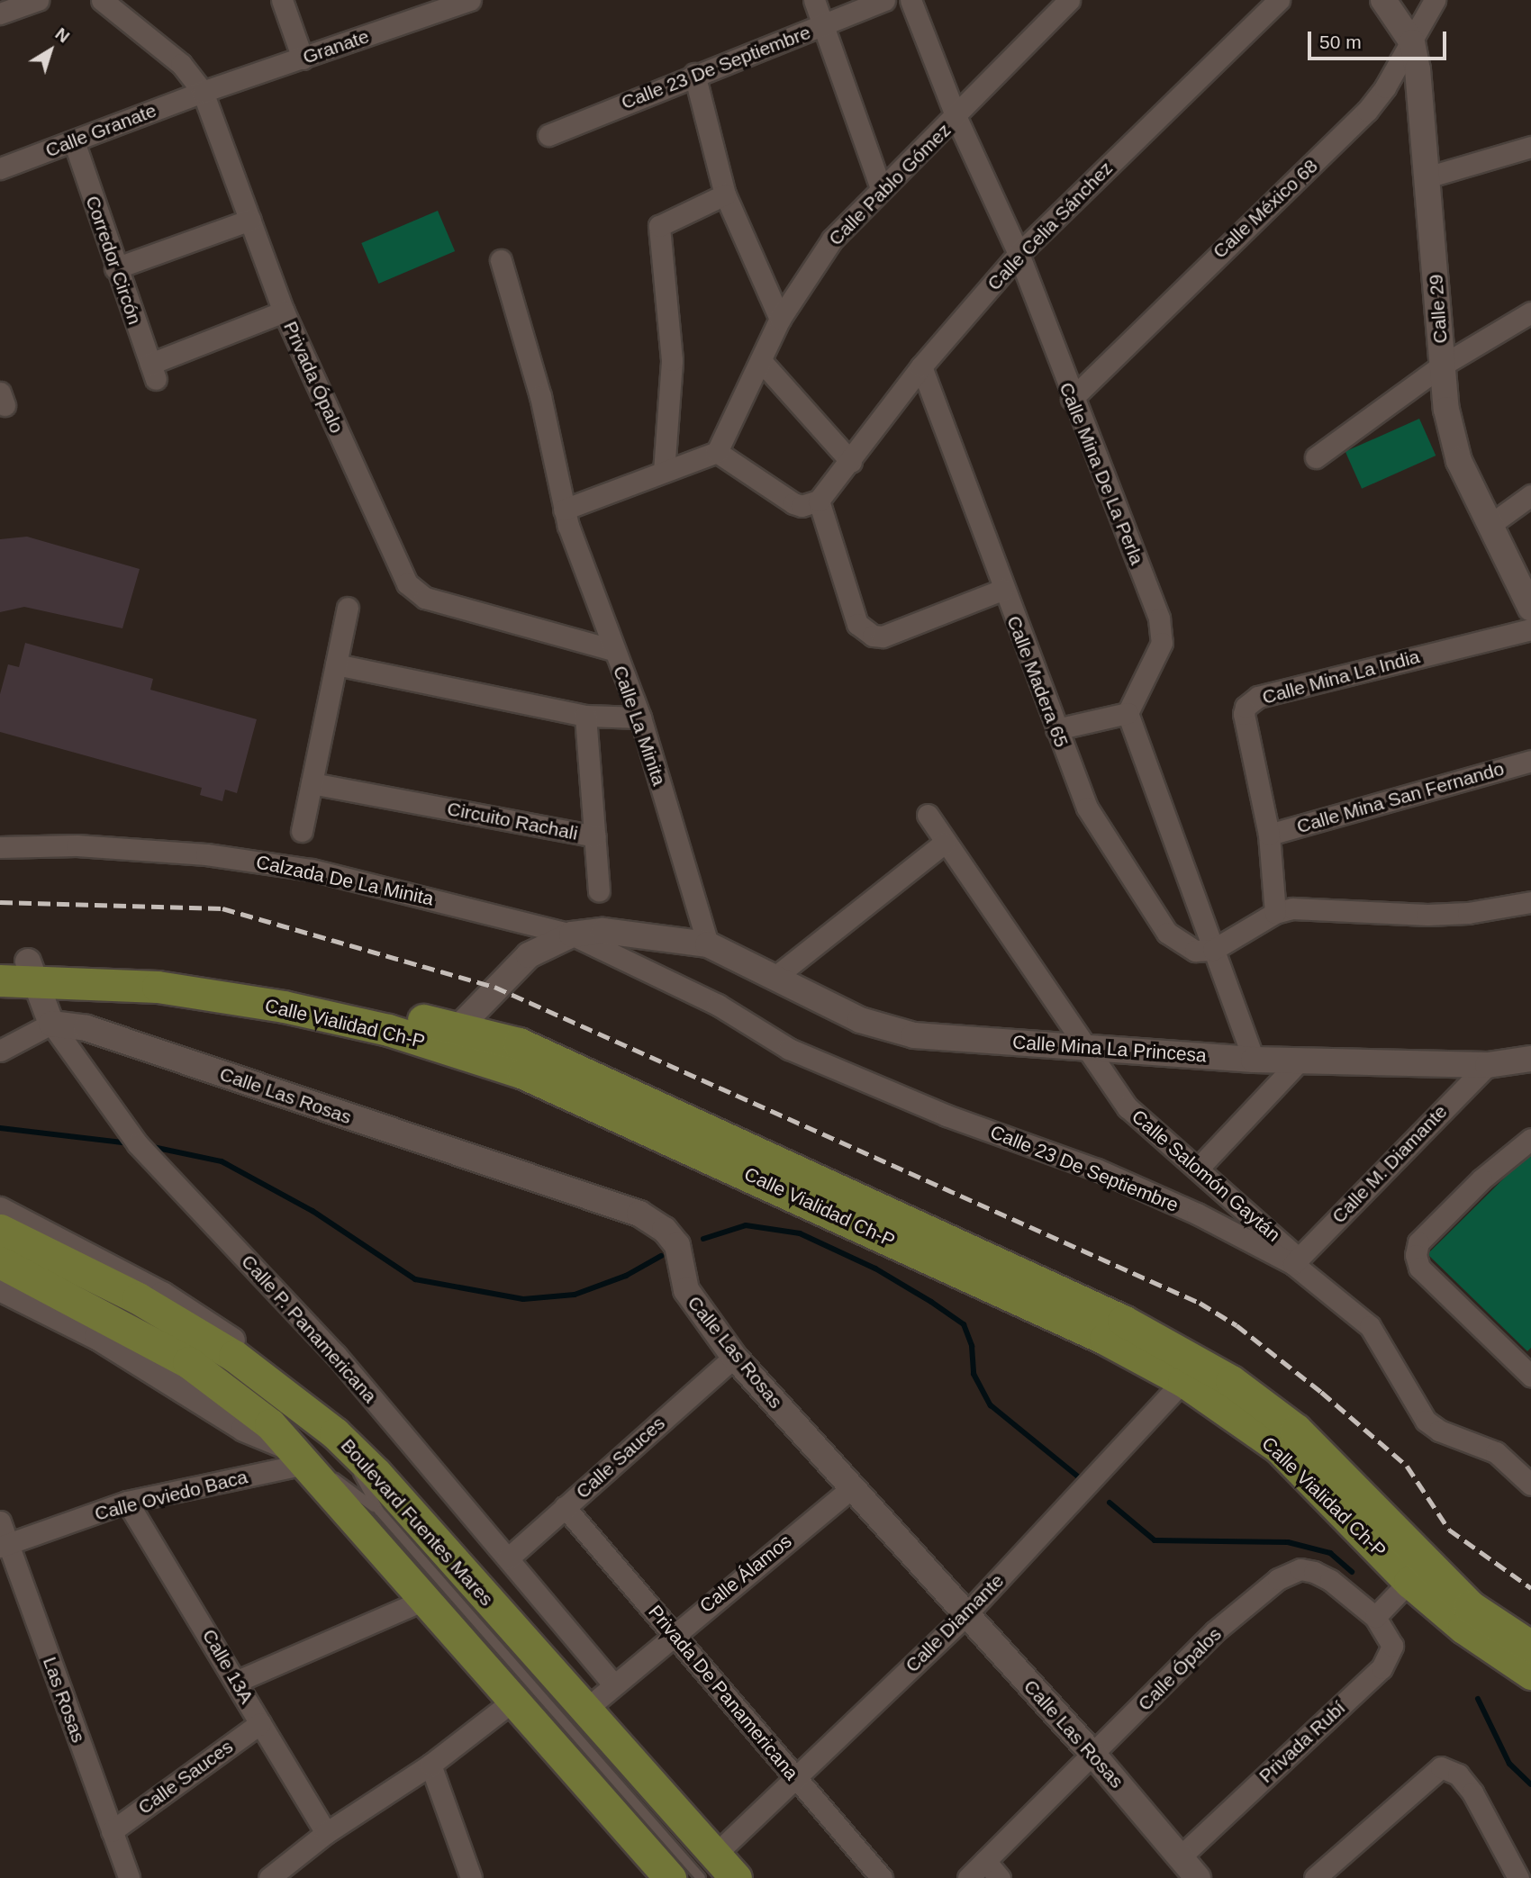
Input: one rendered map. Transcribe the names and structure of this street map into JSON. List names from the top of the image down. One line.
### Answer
{"streets":{"main road":["Calle Vialidad Ch-P","Boulevard Fuentes Mares"],"street":["Granate","Calle 23 De Septiembre","Calle Granate","Calle Pablo Gómez","Calle México 68","Calle Celia Sánchez","Corredor Circón","Calle 29","Privada Ópalo","Calle Mina De La Perla","Calle Mina La India","Calle Madera 65","Calle La Minita","Calle Mina San Fernando","Circuito Rachali","Calzada De La Minita","Calle Mina La Princesa","Calle Las Rosas","Calle M. Diamante","Calle Salomón Gaytán","Calle P. Panamericana","Calle Sauces","Calle Oviedo Baca","Calle Álamos","Calle Diamante","Calle 13A","Calle Ópalos","Privada De Panamericana","Las Rosas","Privada Rubí"]},"crossings":[["Granate","Calle Granate"],["Granate","Privada Ópalo"],["Calle 23 De Septiembre","Calzada De La Minita"],["Calle 23 De Septiembre","Calle M. Diamante"],["Calle 23 De Septiembre","Calle Salomón Gaytán"],["Calle Granate","Corredor Circón"],["Calle Granate","Privada Ópalo"],["Calle Pablo Gómez","Calle Mina De La Perla"],["Calle México 68","Calle 29"],["Calle México 68","Calle Mina De La Perla"],["Calle Celia Sánchez","Calle Mina De La Perla"],["Calle Celia Sánchez","Calle Madera 65"],["Corredor Circón","Privada Ópalo"],["Privada Ópalo","Calle La Minita"],["Calle Mina La India","Calle Mina San Fernando"],["Calle La Minita","Calzada De La Minita"],["Calle La Minita","Calle Mina La Princesa"],["Calzada De La Minita","Calle Vialidad Ch-P"],["Calzada De La Minita","Calle Mina La Princesa"],["Calle Vialidad Ch-P","Calle P. Panamericana"],["Calle Vialidad Ch-P","Calle Diamante"],["Calle Mina La Princesa","Calle M. Diamante"],["Calle Mina La Princesa","Calle Salomón Gaytán"],["Calle Las Rosas","Calle P. Panamericana"],["Calle Las Rosas","Calle Sauces"],["Calle Las Rosas","Calle Álamos"],["Calle Las Rosas","Calle Diamante"],["Calle Las Rosas","Calle Ópalos"],["Calle Las Rosas","Privada Rubí"],["Calle M. Diamante","Calle Salomón Gaytán"],["Calle P. Panamericana","Calle Sauces"],["Calle P. Panamericana","Calle Álamos"],["Calle Sauces","Calle 13A"],["Calle Sauces","Privada De Panamericana"],["Calle Sauces","Las Rosas"],["Calle Oviedo Baca","Calle 13A"],["Calle Oviedo Baca","Las Rosas"],["Boulevard Fuentes Mares","Calle Álamos"],["Boulevard Fuentes Mares","Calle Diamante"],["Calle Álamos","Privada De Panamericana"],["Calle Diamante","Privada De Panamericana"],["Calle Ópalos","Privada Rubí"]],"scale_bar":"50 m","north":"top right"}
